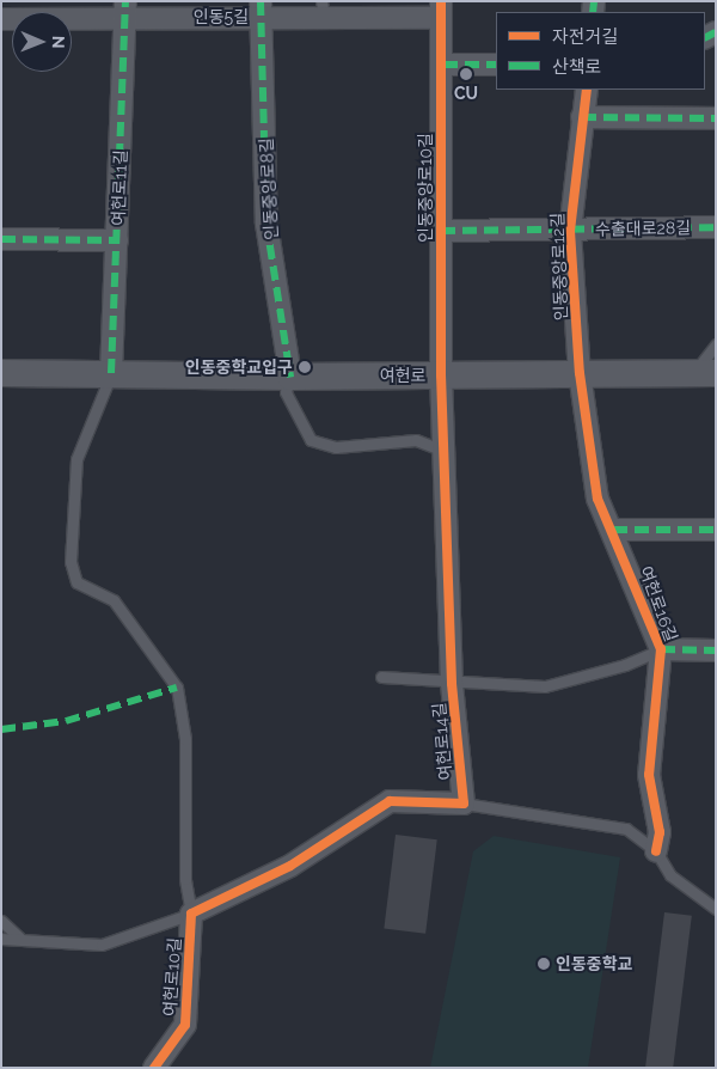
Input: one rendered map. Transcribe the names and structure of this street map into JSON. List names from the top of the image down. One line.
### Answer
{"streets":{"street":["인동5길","여헌로11길","인동중앙로10길","인동중앙로8길","수출대로28길","인동중앙로12길","여헌로","여헌로16길","여헌로14길","여헌로10길"]},"crossings":[["인동5길","여헌로11길"],["인동5길","인동중앙로10길"],["인동5길","인동중앙로8길"],["여헌로11길","여헌로"],["인동중앙로10길","수출대로28길"],["인동중앙로10길","인동중앙로12길"],["인동중앙로10길","여헌로"],["인동중앙로10길","여헌로14길"],["인동중앙로8길","여헌로"],["수출대로28길","인동중앙로12길"],["인동중앙로12길","여헌로"],["인동중앙로12길","여헌로16길"],["여헌로","여헌로16길"],["여헌로","여헌로14길"],["여헌로16길","여헌로14길"],["여헌로14길","여헌로10길"]],"places":["CU","인동중학교입구","인동중학교"],"legend":["자전거길","산책로"],"north":"right"}
